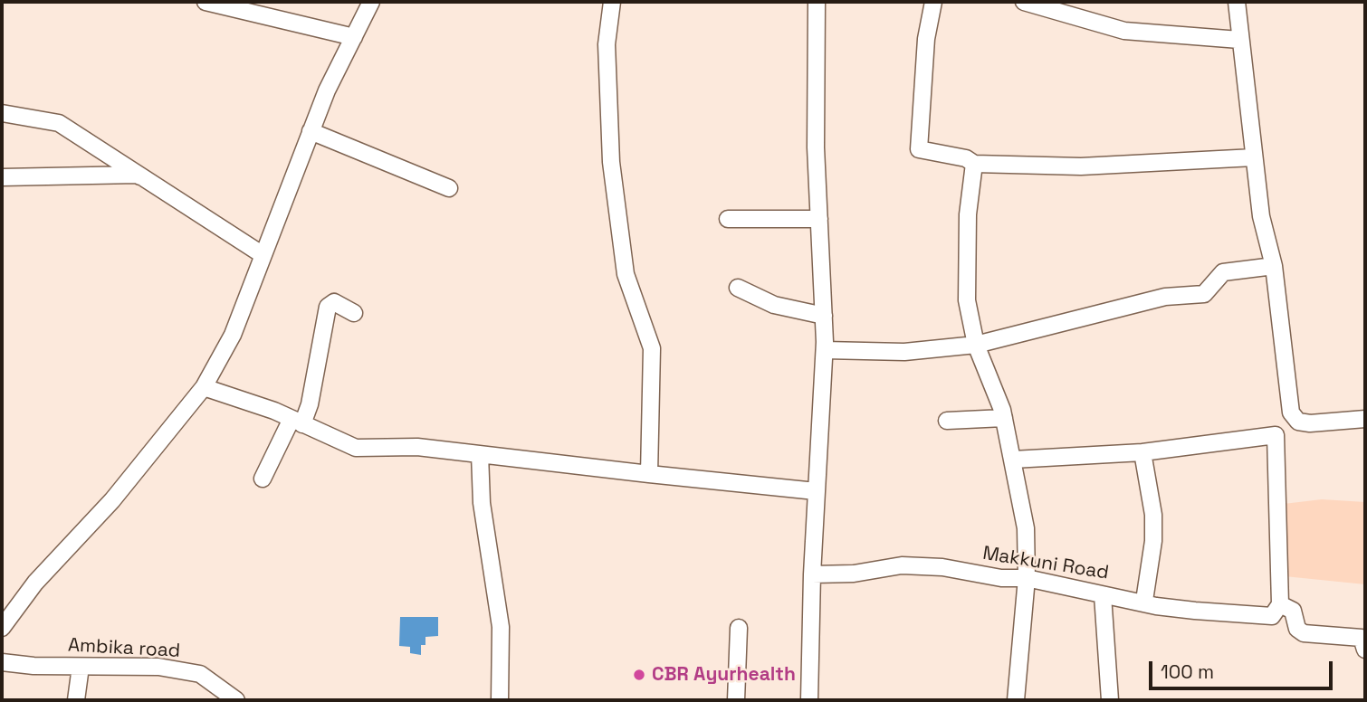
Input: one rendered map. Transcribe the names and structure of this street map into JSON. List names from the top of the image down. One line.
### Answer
{"streets":{"street":["Makkuni Road","Ambika road"]},"places":["CBR Ayurhealth"],"scale_bar":"100 m"}
